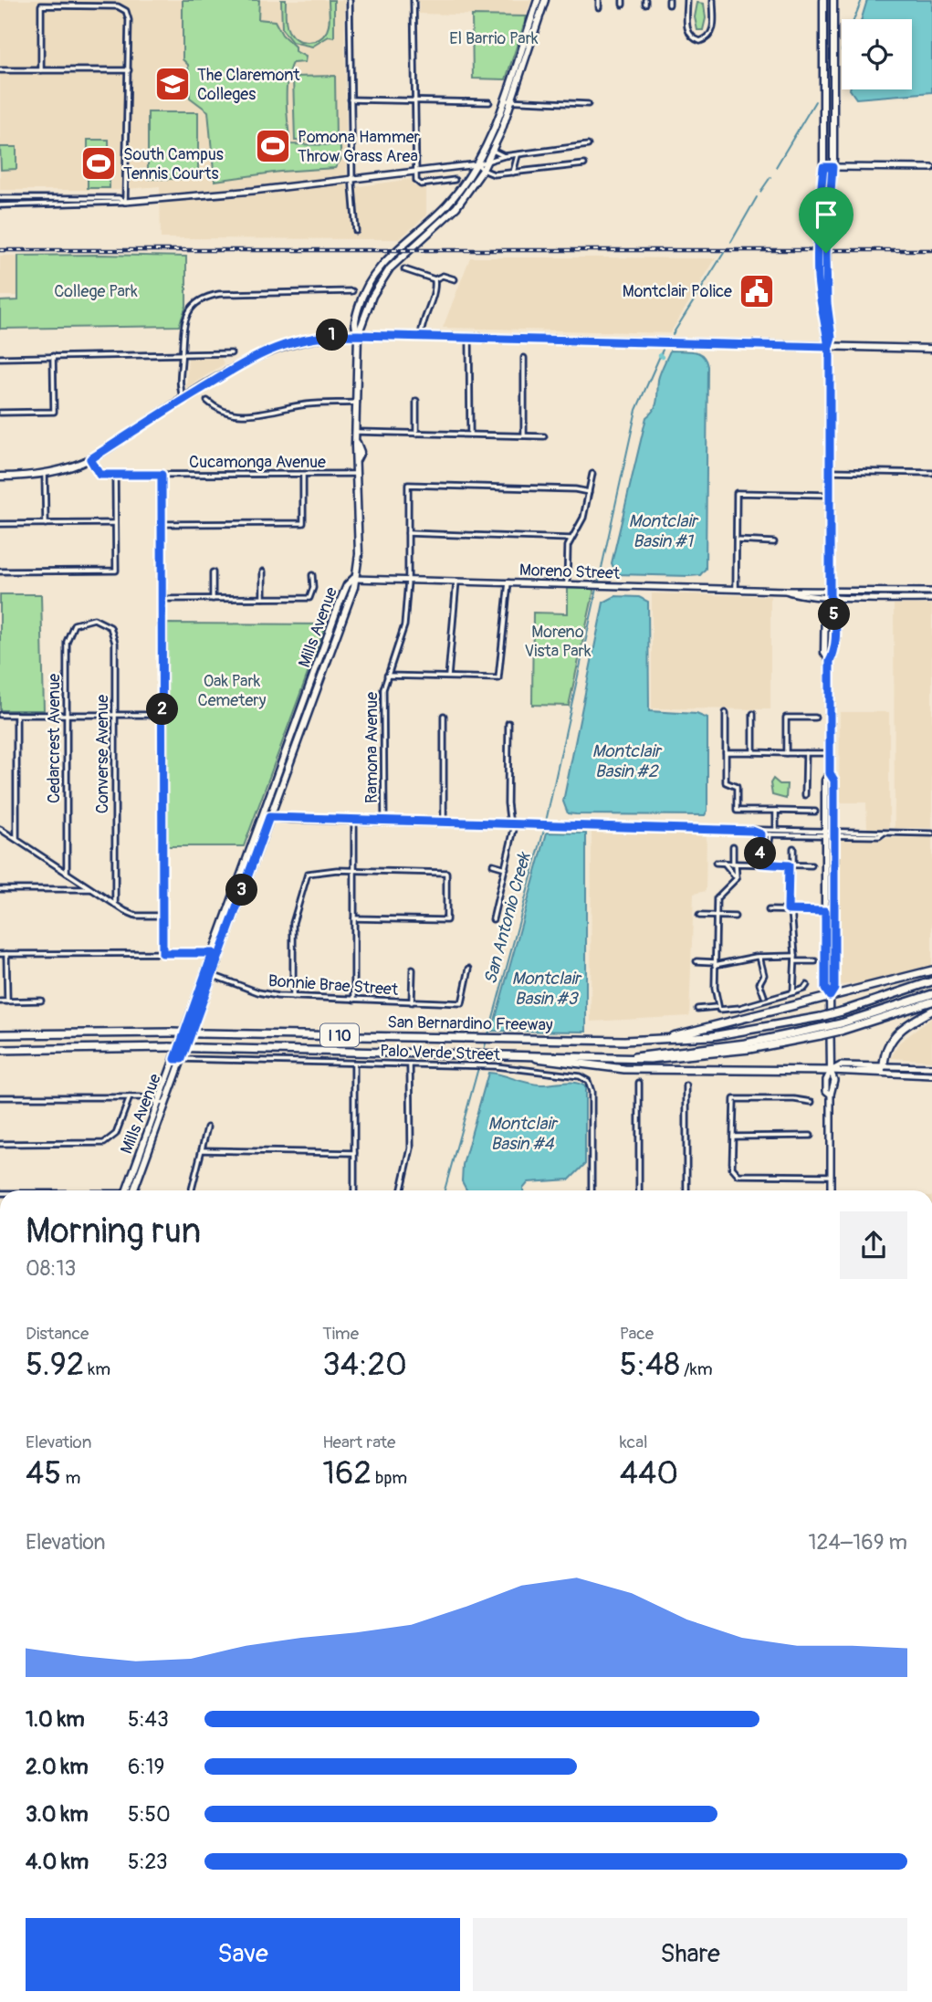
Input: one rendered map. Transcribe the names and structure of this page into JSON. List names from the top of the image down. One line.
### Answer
{"streets":{"highway":["San Bernardino Freeway","I 10"],"main road":["Mills Avenue"],"street":["Cucamonga Avenue","Moreno Street","Cedarcrest Avenue","Ramona Avenue","Converse Avenue","Bonnie Brae Street","Palo Verde Street"]},"crossings":[["Cucamonga Avenue","Mills Avenue"],["Moreno Street","Mills Avenue"],["Moreno Street","Ramona Avenue"],["Mills Avenue","Bonnie Brae Street"],["Mills Avenue","Palo Verde Street"],["Cedarcrest Avenue","Converse Avenue"],["Ramona Avenue","Bonnie Brae Street"]],"water":["Montclair Basin #1","Montclair Basin #2","San Antonio Creek","Montclair Basin #3","Montclair Basin #4"],"parks":["El Barrio Park","College Park","Moreno Vista Park","Oak Park Cemetery"],"places":{"school or university":["The Claremont Colleges"],"sports":["Pomona Hammer Throw Grass Area","South Campus Tennis Courts"],"public building":["Montclair Police"]},"page":{"pins":["1","5","2","4","3"],"heading":["Morning run","08:13"],"stats":[["Distance","5.92 km"],["Time","34:20"],["Pace","5:48 /km"],["Elevation","45 m"],["Heart rate","162 bpm"],["kcal","440"]],"chart":["Elevation","124–169 m"],"list":[{"name":"1.0 km","note":"5:43"},{"name":"2.0 km","note":"6:19"},{"name":"3.0 km","note":"5:50"},{"name":"4.0 km","note":"5:23"}],"buttons":["Save","Share"]}}
